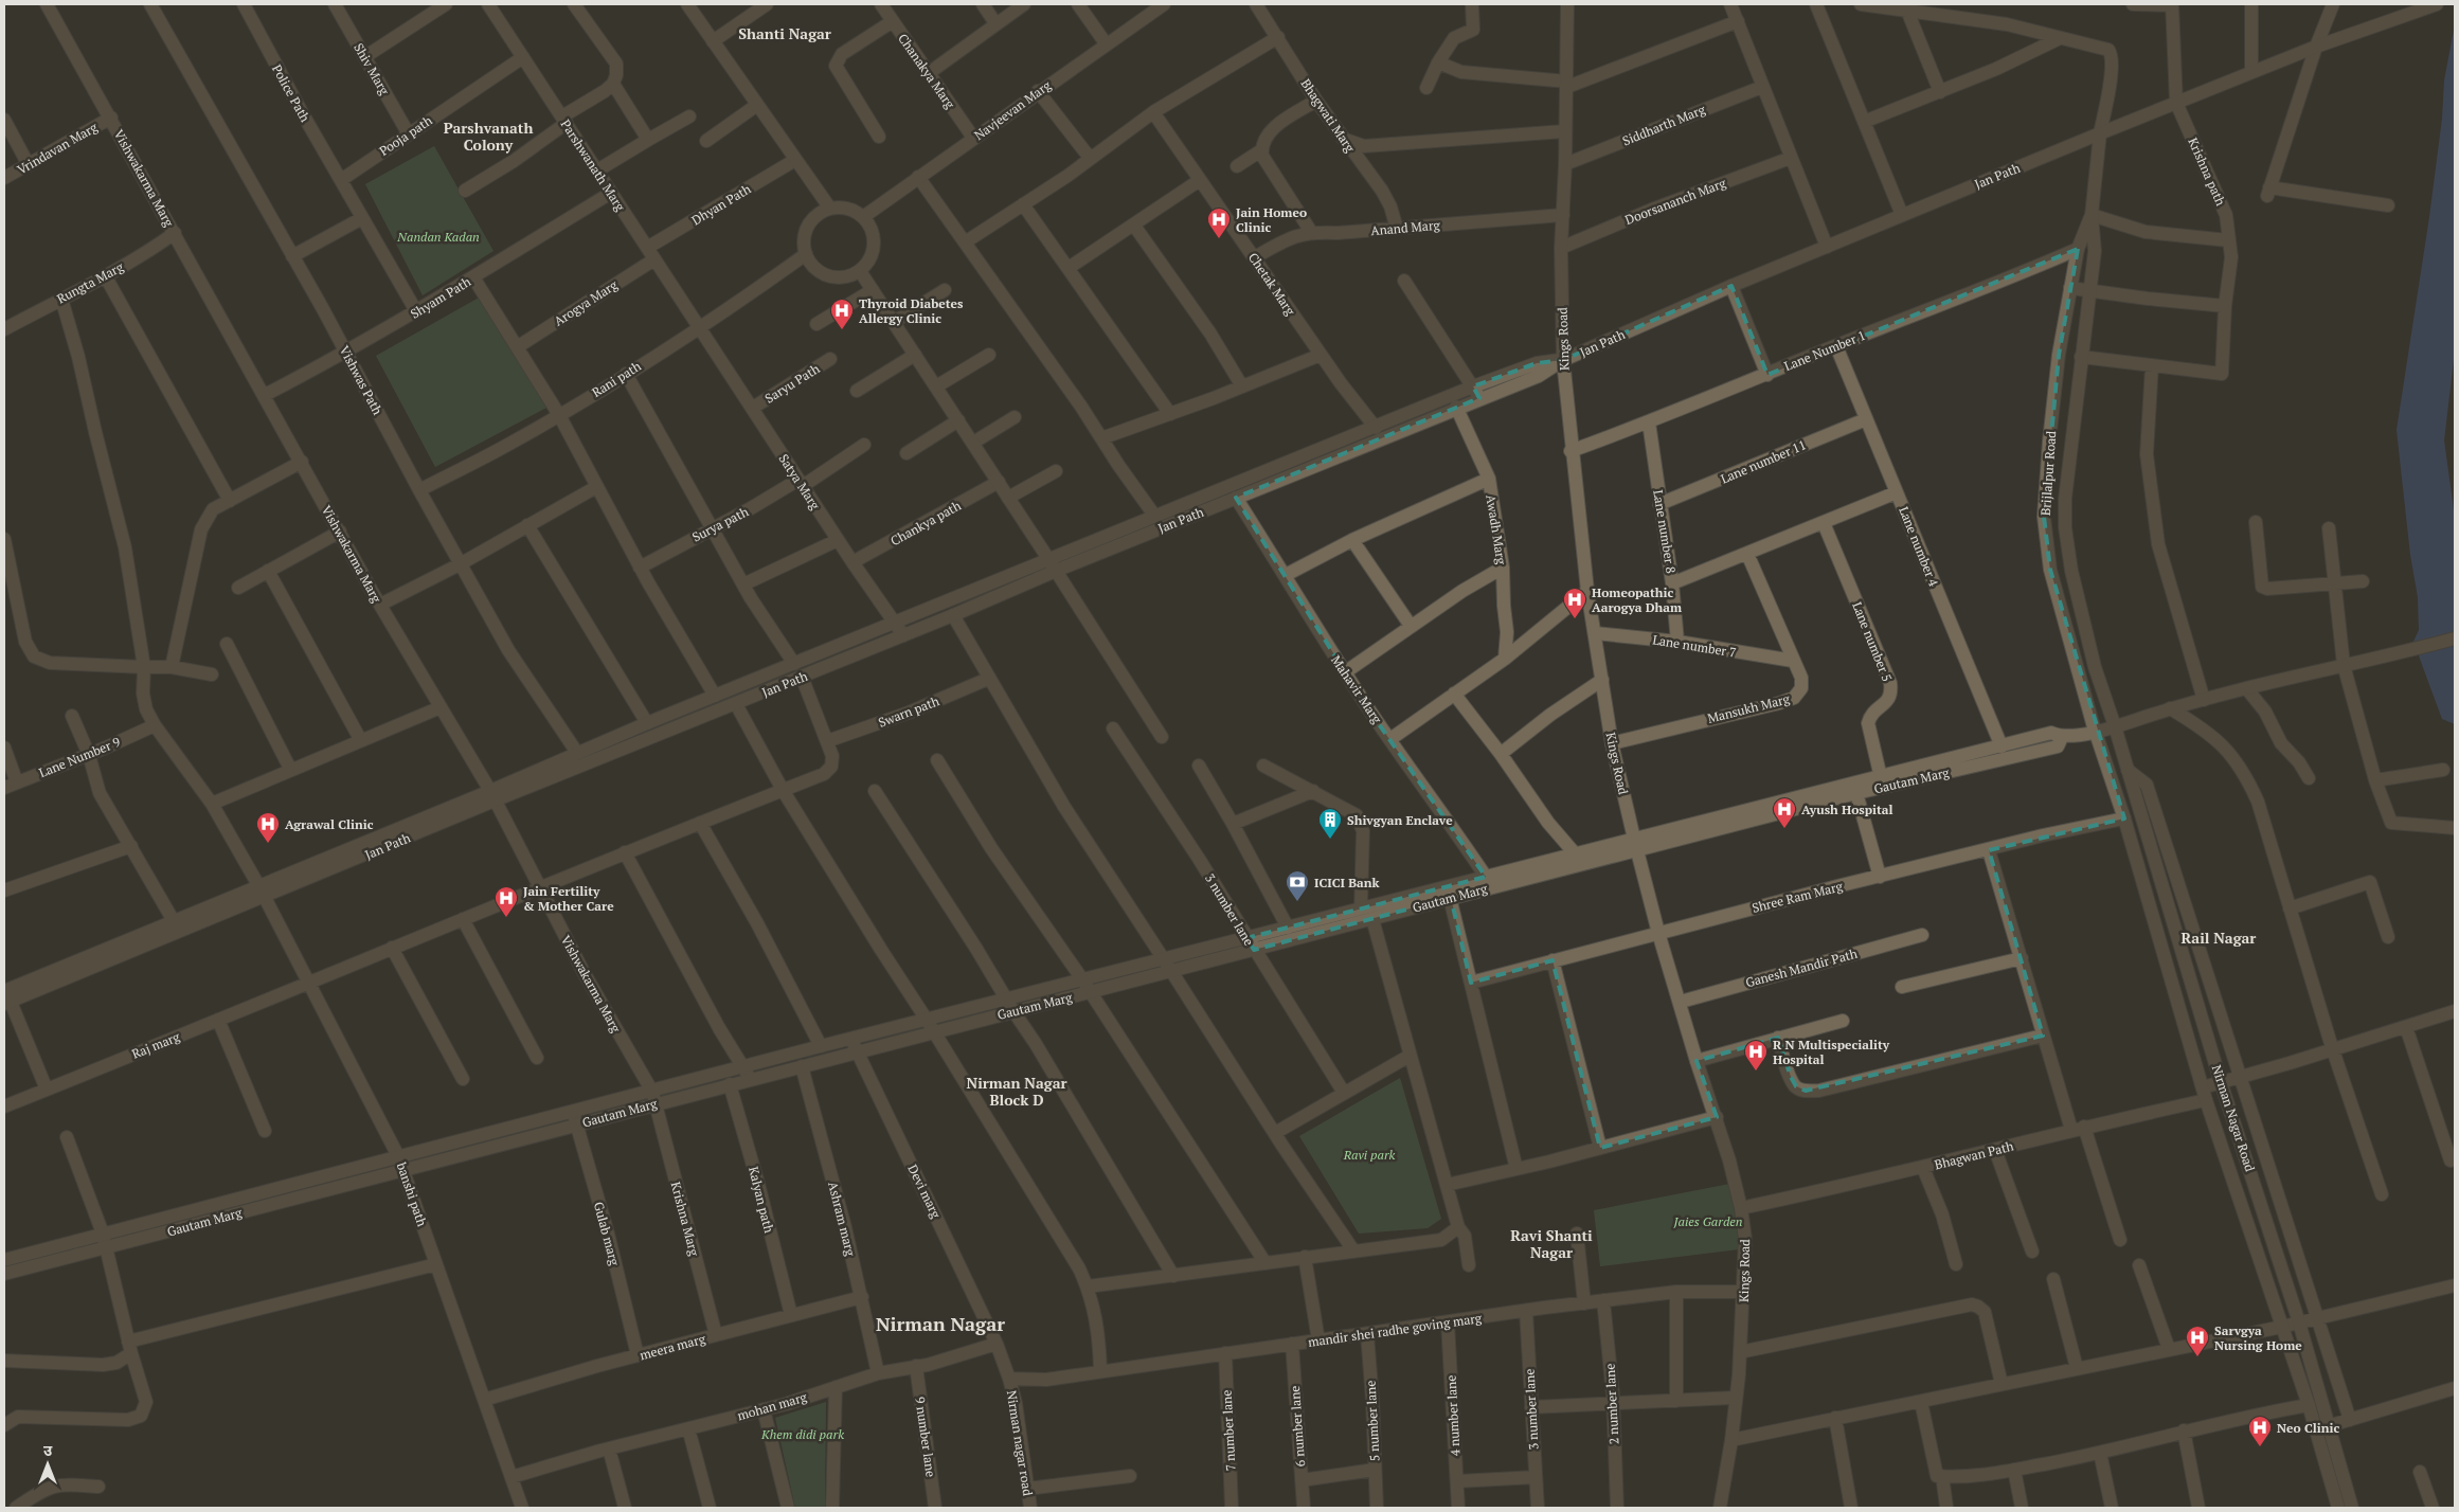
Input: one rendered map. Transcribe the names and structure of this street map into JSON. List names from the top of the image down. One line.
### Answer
{"streets":{"street":["Shiv Marg","Chanakya Marg","Police Path","Navjeevan Marg","Bhagwati Marg","Siddharth Marg","Pooja path","Vrindavan Marg","Parshwanath Marg","Krishna path","Jan Path","Vishwakarma Marg","Doorsananch Marg","Dhyan Path","Anand Marg","Rungta Marg","Chetak Marg","Shyam Path","Arogya Marg","Kings Road","Lane Number 1","Rani path","Vishwas Path","Saryu Path","Lane number 11","Brijlalpur Road","Satya Marg","Chankya path","Surya path","Awadh Marg","Lane number 8","Lane number 4","Lane number 5","Lane number 7","Mahavir Marg","Mansukh Marg","Swarn path","Lane Number 9","Gautam Marg","Shree Ram Marg","3 number lane","Ganesh Mandir Path","Raj marg","Nirman Nagar Road","Bhagwan Path","Devi marg","banshi path","Kalyan path","Krishna Marg","Ashram marg","Gulab marg","mandir shei radhe goving marg","meera marg","2 number lane","mohan marg","4 number lane","5 number lane","6 number lane","7 number lane","9 number lane","Nirman nagar road"]},"crossings":[["Shiv Marg","Pooja path"],["Chanakya Marg","Navjeevan Marg"],["Police Path","Pooja path"],["Police Path","Shyam Path"],["Navjeevan Marg","Rani path"],["Bhagwati Marg","Anand Marg"],["Siddharth Marg","Kings Road"],["Pooja path","Parshwanath Marg"],["Vrindavan Marg","Vishwakarma Marg"],["Parshwanath Marg","Dhyan Path"],["Parshwanath Marg","Shyam Path"],["Parshwanath Marg","Arogya Marg"],["Parshwanath Marg","Rani path"],["Parshwanath Marg","Satya Marg"],["Krishna path","Jan Path"],["Jan Path","Vishwakarma Marg"],["Jan Path","Chetak Marg"],["Jan Path","Kings Road"],["Jan Path","Vishwas Path"],["Jan Path","Brijlalpur Road"],["Jan Path","Satya Marg"],["Jan Path","Awadh Marg"],["Jan Path","Mahavir Marg"],["Jan Path","banshi path"],["Vishwakarma Marg","Rungta Marg"],["Vishwakarma Marg","Shyam Path"],["Vishwakarma Marg","Gautam Marg"],["Vishwakarma Marg","Raj marg"],["Vishwakarma Marg","Krishna Marg"],["Doorsananch Marg","Kings Road"],["Dhyan Path","Arogya Marg"],["Anand Marg","Chetak Marg"],["Anand Marg","Kings Road"],["Rungta Marg","banshi path"],["Shyam Path","Vishwas Path"],["Kings Road","Lane Number 1"],["Kings Road","Lane number 7"],["Kings Road","Mansukh Marg"],["Kings Road","Gautam Marg"],["Kings Road","Shree Ram Marg"],["Kings Road","Ganesh Mandir Path"],["Kings Road","Bhagwan Path"],["Kings Road","mandir shei radhe goving marg"],["Lane Number 1","Brijlalpur Road"],["Lane Number 1","Lane number 8"],["Lane Number 1","Lane number 4"],["Rani path","Vishwas Path"],["Rani path","Satya Marg"],["Saryu Path","Satya Marg"],["Lane number 11","Lane number 8"],["Lane number 11","Lane number 4"],["Brijlalpur Road","Nirman Nagar Road"],["Satya Marg","Chankya path"],["Satya Marg","Surya path"],["Lane number 8","Lane number 7"],["Lane number 5","Gautam Marg"],["Lane number 7","Mansukh Marg"],["Swarn path","Raj marg"],["Lane Number 9","banshi path"],["Gautam Marg","3 number lane"],["Gautam Marg","Devi marg"],["Gautam Marg","banshi path"],["Gautam Marg","Kalyan path"],["Gautam Marg","Krishna Marg"],["Gautam Marg","Ashram marg"],["Gautam Marg","Gulab marg"],["Shree Ram Marg","Nirman Nagar Road"],["3 number lane","mandir shei radhe goving marg"],["Raj marg","banshi path"],["Nirman Nagar Road","Bhagwan Path"],["Devi marg","mohan marg"],["banshi path","meera marg"],["banshi path","mohan marg"],["Kalyan path","meera marg"],["Krishna Marg","meera marg"],["Ashram marg","meera marg"],["Ashram marg","mohan marg"],["Gulab marg","meera marg"],["mandir shei radhe goving marg","2 number lane"],["mandir shei radhe goving marg","4 number lane"],["mandir shei radhe goving marg","5 number lane"],["mandir shei radhe goving marg","6 number lane"],["mandir shei radhe goving marg","7 number lane"],["mandir shei radhe goving marg","Nirman nagar road"],["mohan marg","9 number lane"]],"districts":["Shanti Nagar","Parshvanath Colony","Rail Nagar","Nirman Nagar Block D","Ravi Shanti Nagar","Nirman Nagar"],"parks":["Nandan Kadan","Ravi park","Jaies Garden","Khem didi park"],"places":{"hospital":["Jain Homeo Clinic","Thyroid Diabetes Allergy Clinic","Homeopathic Aarogya Dham","Ayush Hospital","Agrawal Clinic","Jain Fertility & Mother Care","R N Multispeciality Hospital","Sarvgya Nursing Home","Neo Clinic"],"building":["Shivgyan Enclave"],"bank":["ICICI Bank"]},"north":"top"}
